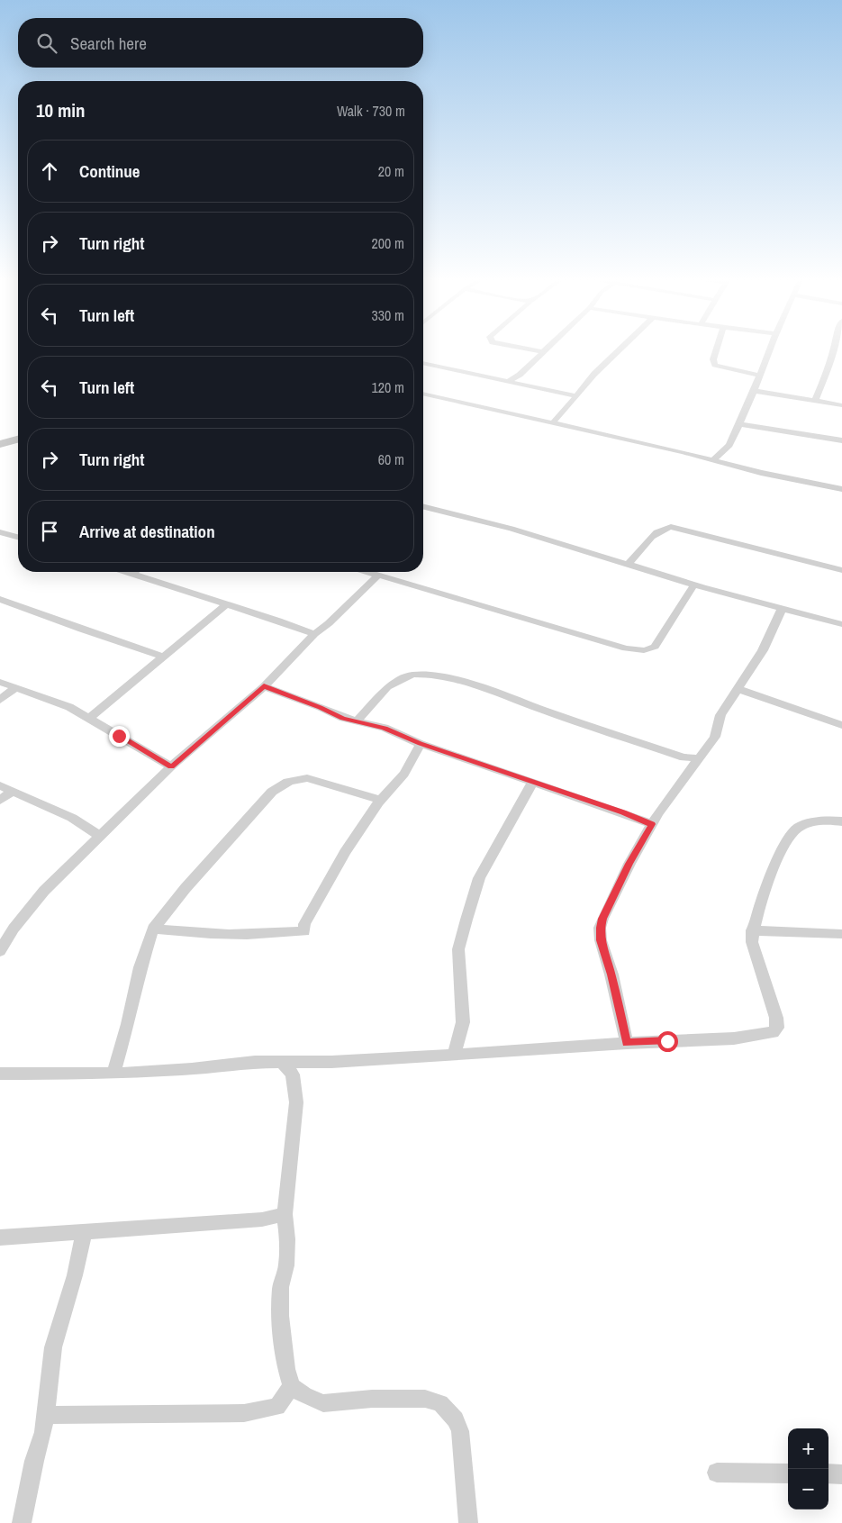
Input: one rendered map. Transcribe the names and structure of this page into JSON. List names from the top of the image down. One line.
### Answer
{"page":{"search":"Search here","heading":["10 min","Walk · 730 m"],"list":[["Continue","20 m"],["Turn right","200 m"],["Turn left","330 m"],["Turn left","120 m"],["Turn right","60 m"],"Arrive at destination"],"map_buttons":["+","−"]}}
